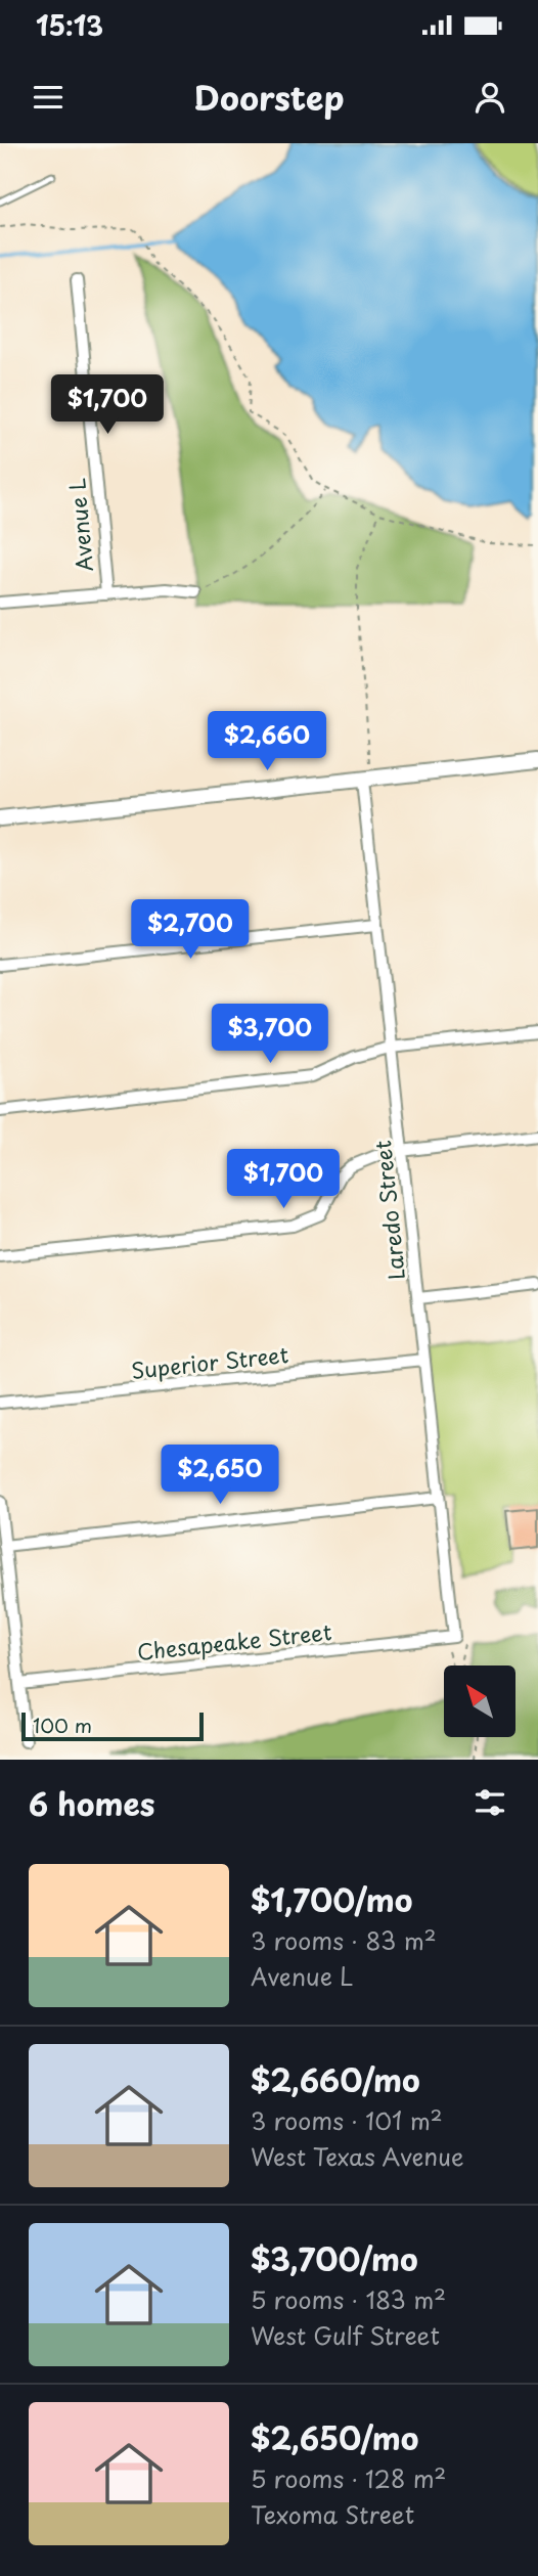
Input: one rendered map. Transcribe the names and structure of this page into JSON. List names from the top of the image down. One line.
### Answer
{"streets":{"street":["Avenue L","Laredo Street","Superior Street","Chesapeake Street"]},"crossings":[["Laredo Street","Superior Street"],["Laredo Street","Chesapeake Street"]],"scale_bar":"100 m","north":"top left","page":{"status":"15:13","header":"Doorstep","price":["$1,700","$2,660","$2,700","$3,700","$1,700","$2,650"],"scale":"100 m","heading":"6 homes","list":[{"name":"$1,700/mo","note":"3 rooms · 83 m² · Avenue L"},{"name":"$2,660/mo","note":"3 rooms · 101 m² · West Texas Avenue"},{"name":"$3,700/mo","note":"5 rooms · 183 m² · West Gulf Street"},{"name":"$2,650/mo","note":"5 rooms · 128 m² · Texoma Street"}]}}
